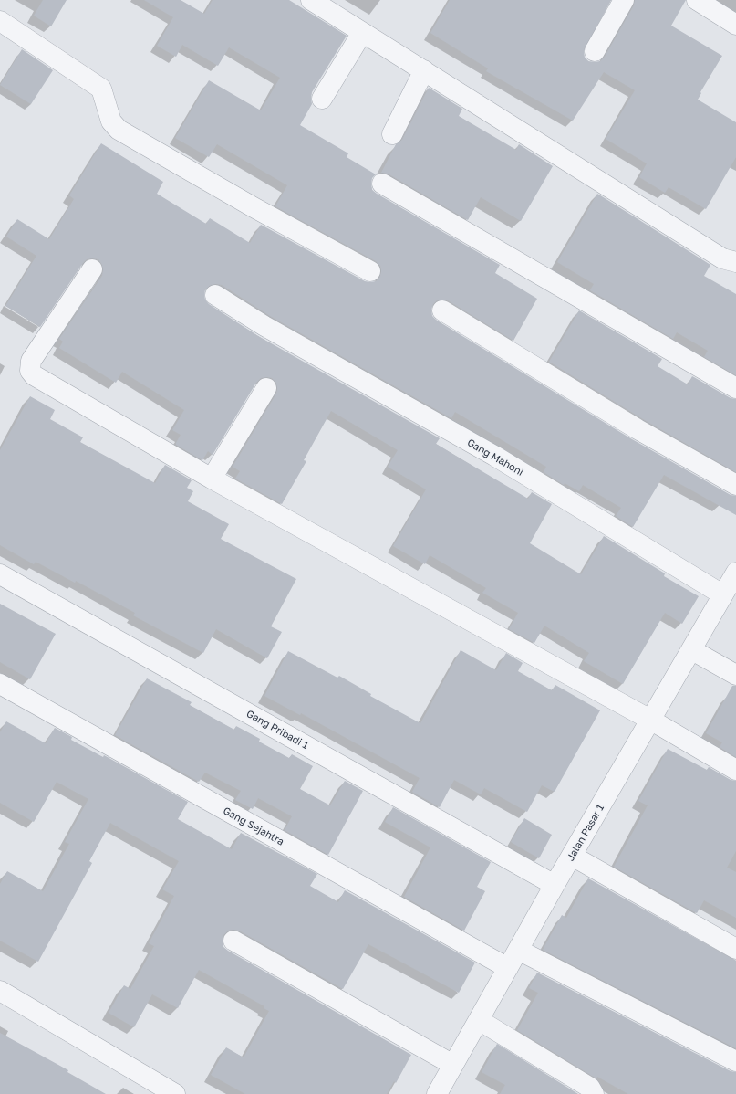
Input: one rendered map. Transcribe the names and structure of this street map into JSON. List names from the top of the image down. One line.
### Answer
{"streets":{"street":["Gang Mahoni","Gang Pribadi 1","Gang Sejahtra","Jalan Pasar 1"]},"crossings":[["Gang Mahoni","Jalan Pasar 1"],["Gang Pribadi 1","Jalan Pasar 1"],["Gang Sejahtra","Jalan Pasar 1"]]}
